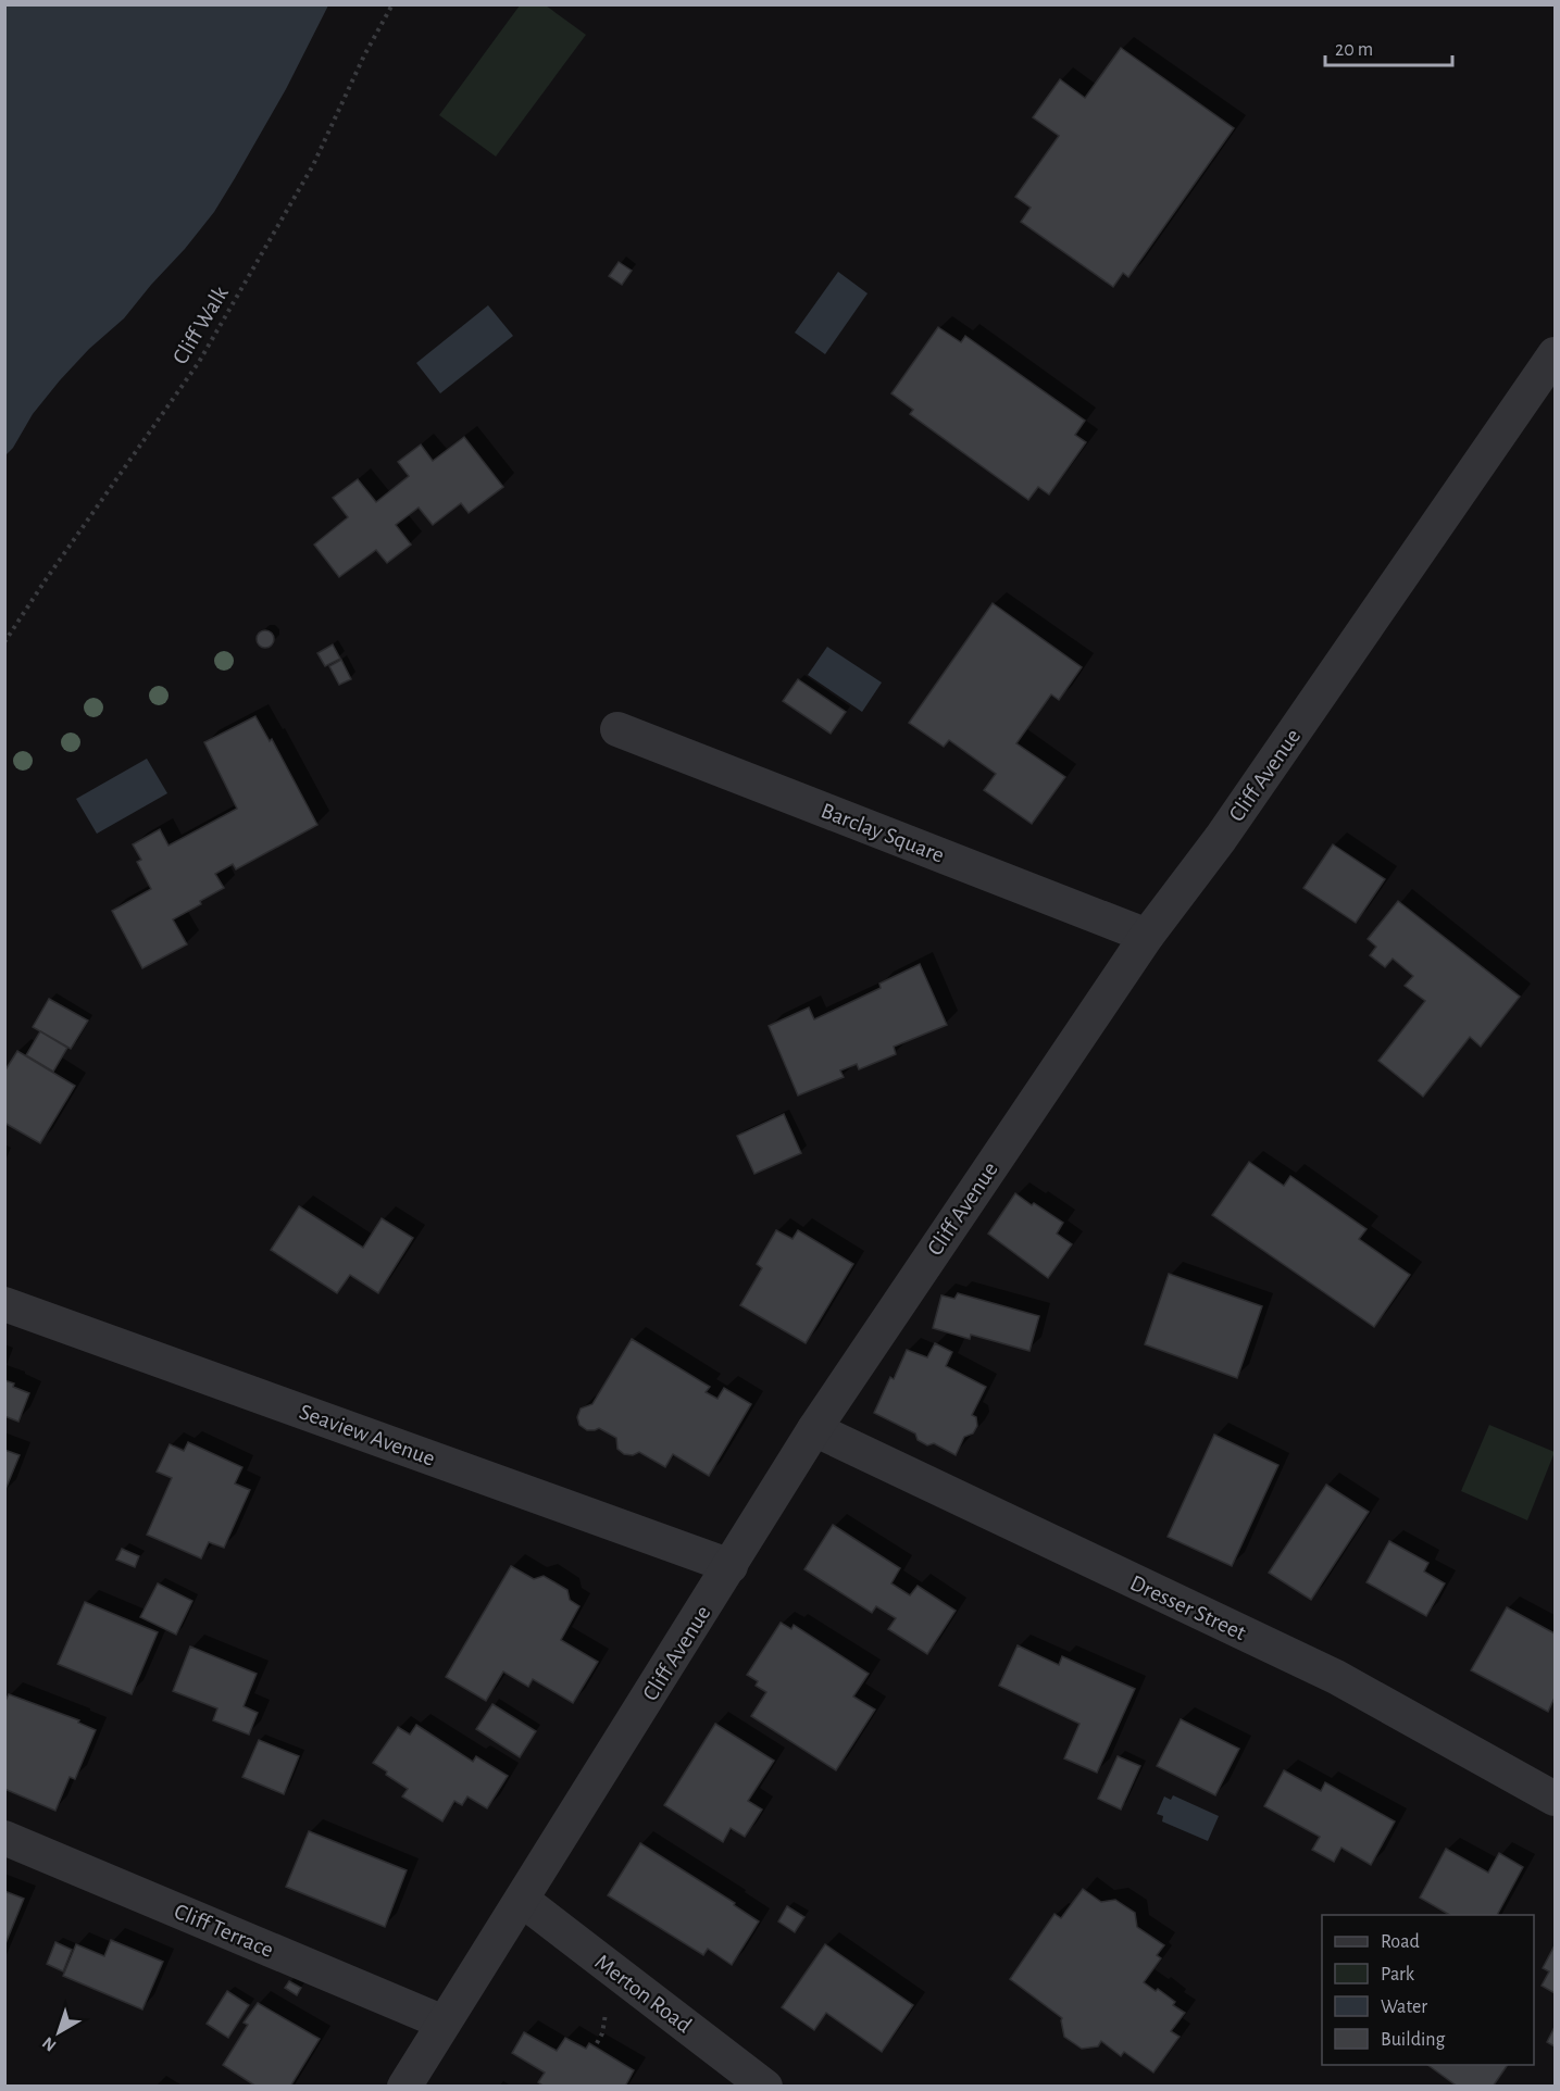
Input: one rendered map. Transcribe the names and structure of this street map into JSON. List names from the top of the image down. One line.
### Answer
{"streets":{"street":["Cliff Avenue","Barclay Square","Seaview Avenue","Dresser Street","Cliff Terrace","Merton Road"],"path":["Cliff Walk"]},"crossings":[["Cliff Avenue","Barclay Square"],["Cliff Avenue","Seaview Avenue"],["Cliff Avenue","Dresser Street"],["Cliff Avenue","Cliff Terrace"],["Cliff Avenue","Merton Road"]],"legend":["Road","Park","Water","Building"],"scale_bar":"20 m","north":"bottom left"}
